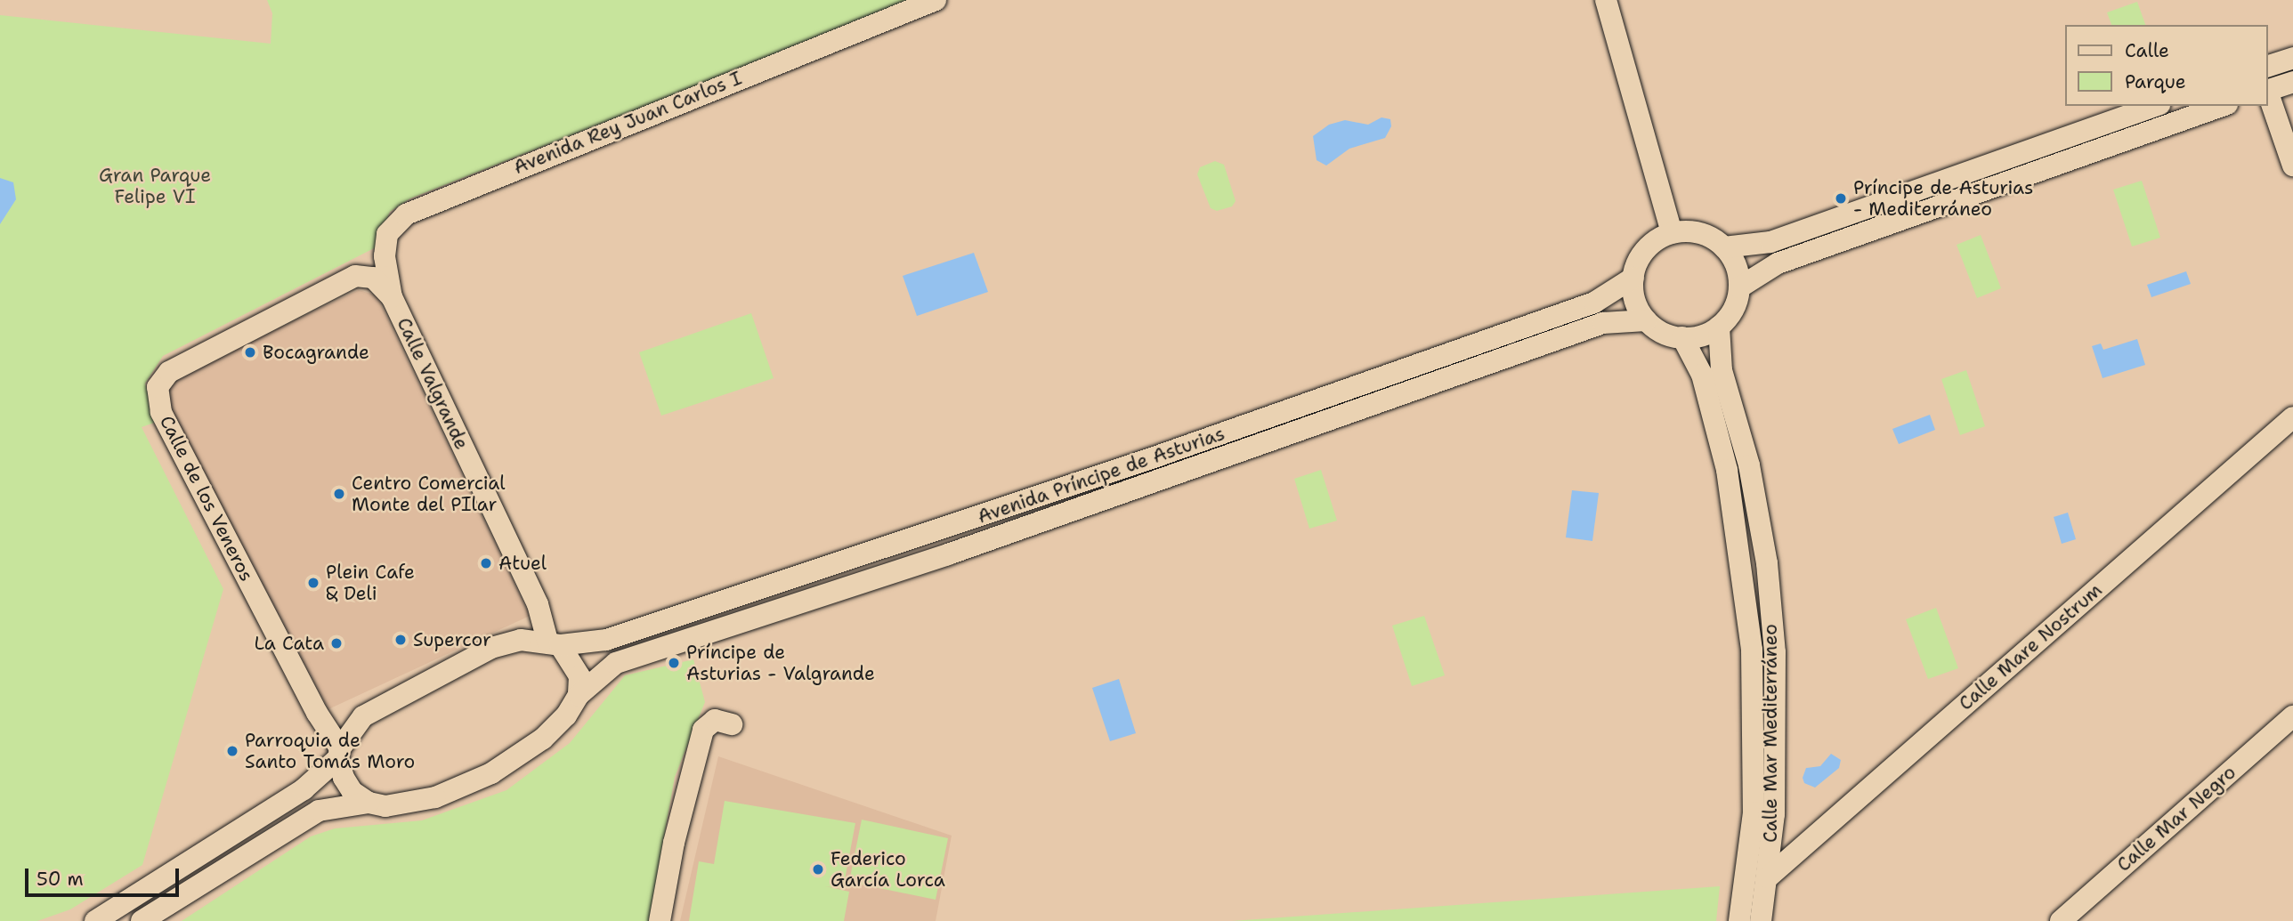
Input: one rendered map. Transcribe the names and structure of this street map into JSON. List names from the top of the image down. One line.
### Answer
{"streets":{"street":["Avenida Rey Juan Carlos I","Calle Valgrande","Avenida Príncipe de Asturias","Calle de los Veneros","Calle Mare Nostrum","Calle Mar Mediterráneo","Calle Mar Negro"]},"crossings":[["Avenida Rey Juan Carlos I","Calle Valgrande"],["Avenida Rey Juan Carlos I","Calle de los Veneros"],["Calle Valgrande","Avenida Príncipe de Asturias"],["Calle Valgrande","Calle de los Veneros"],["Avenida Príncipe de Asturias","Calle de los Veneros"],["Avenida Príncipe de Asturias","Calle Mar Mediterráneo"],["Calle Mare Nostrum","Calle Mar Mediterráneo"]],"parks":["Gran Parque Felipe VI"],"places":["Príncipe de Asturias - Mediterráneo","Bocagrande","Centro Comercial Monte del PIlar","Atuel","Plein Cafe & Deli","Supercor","La Cata","Príncipe de Asturias - Valgrande","Parroquia de Santo Tomás Moro","Federico García Lorca"],"legend":["Calle","Parque"],"scale_bar":"50 m"}
